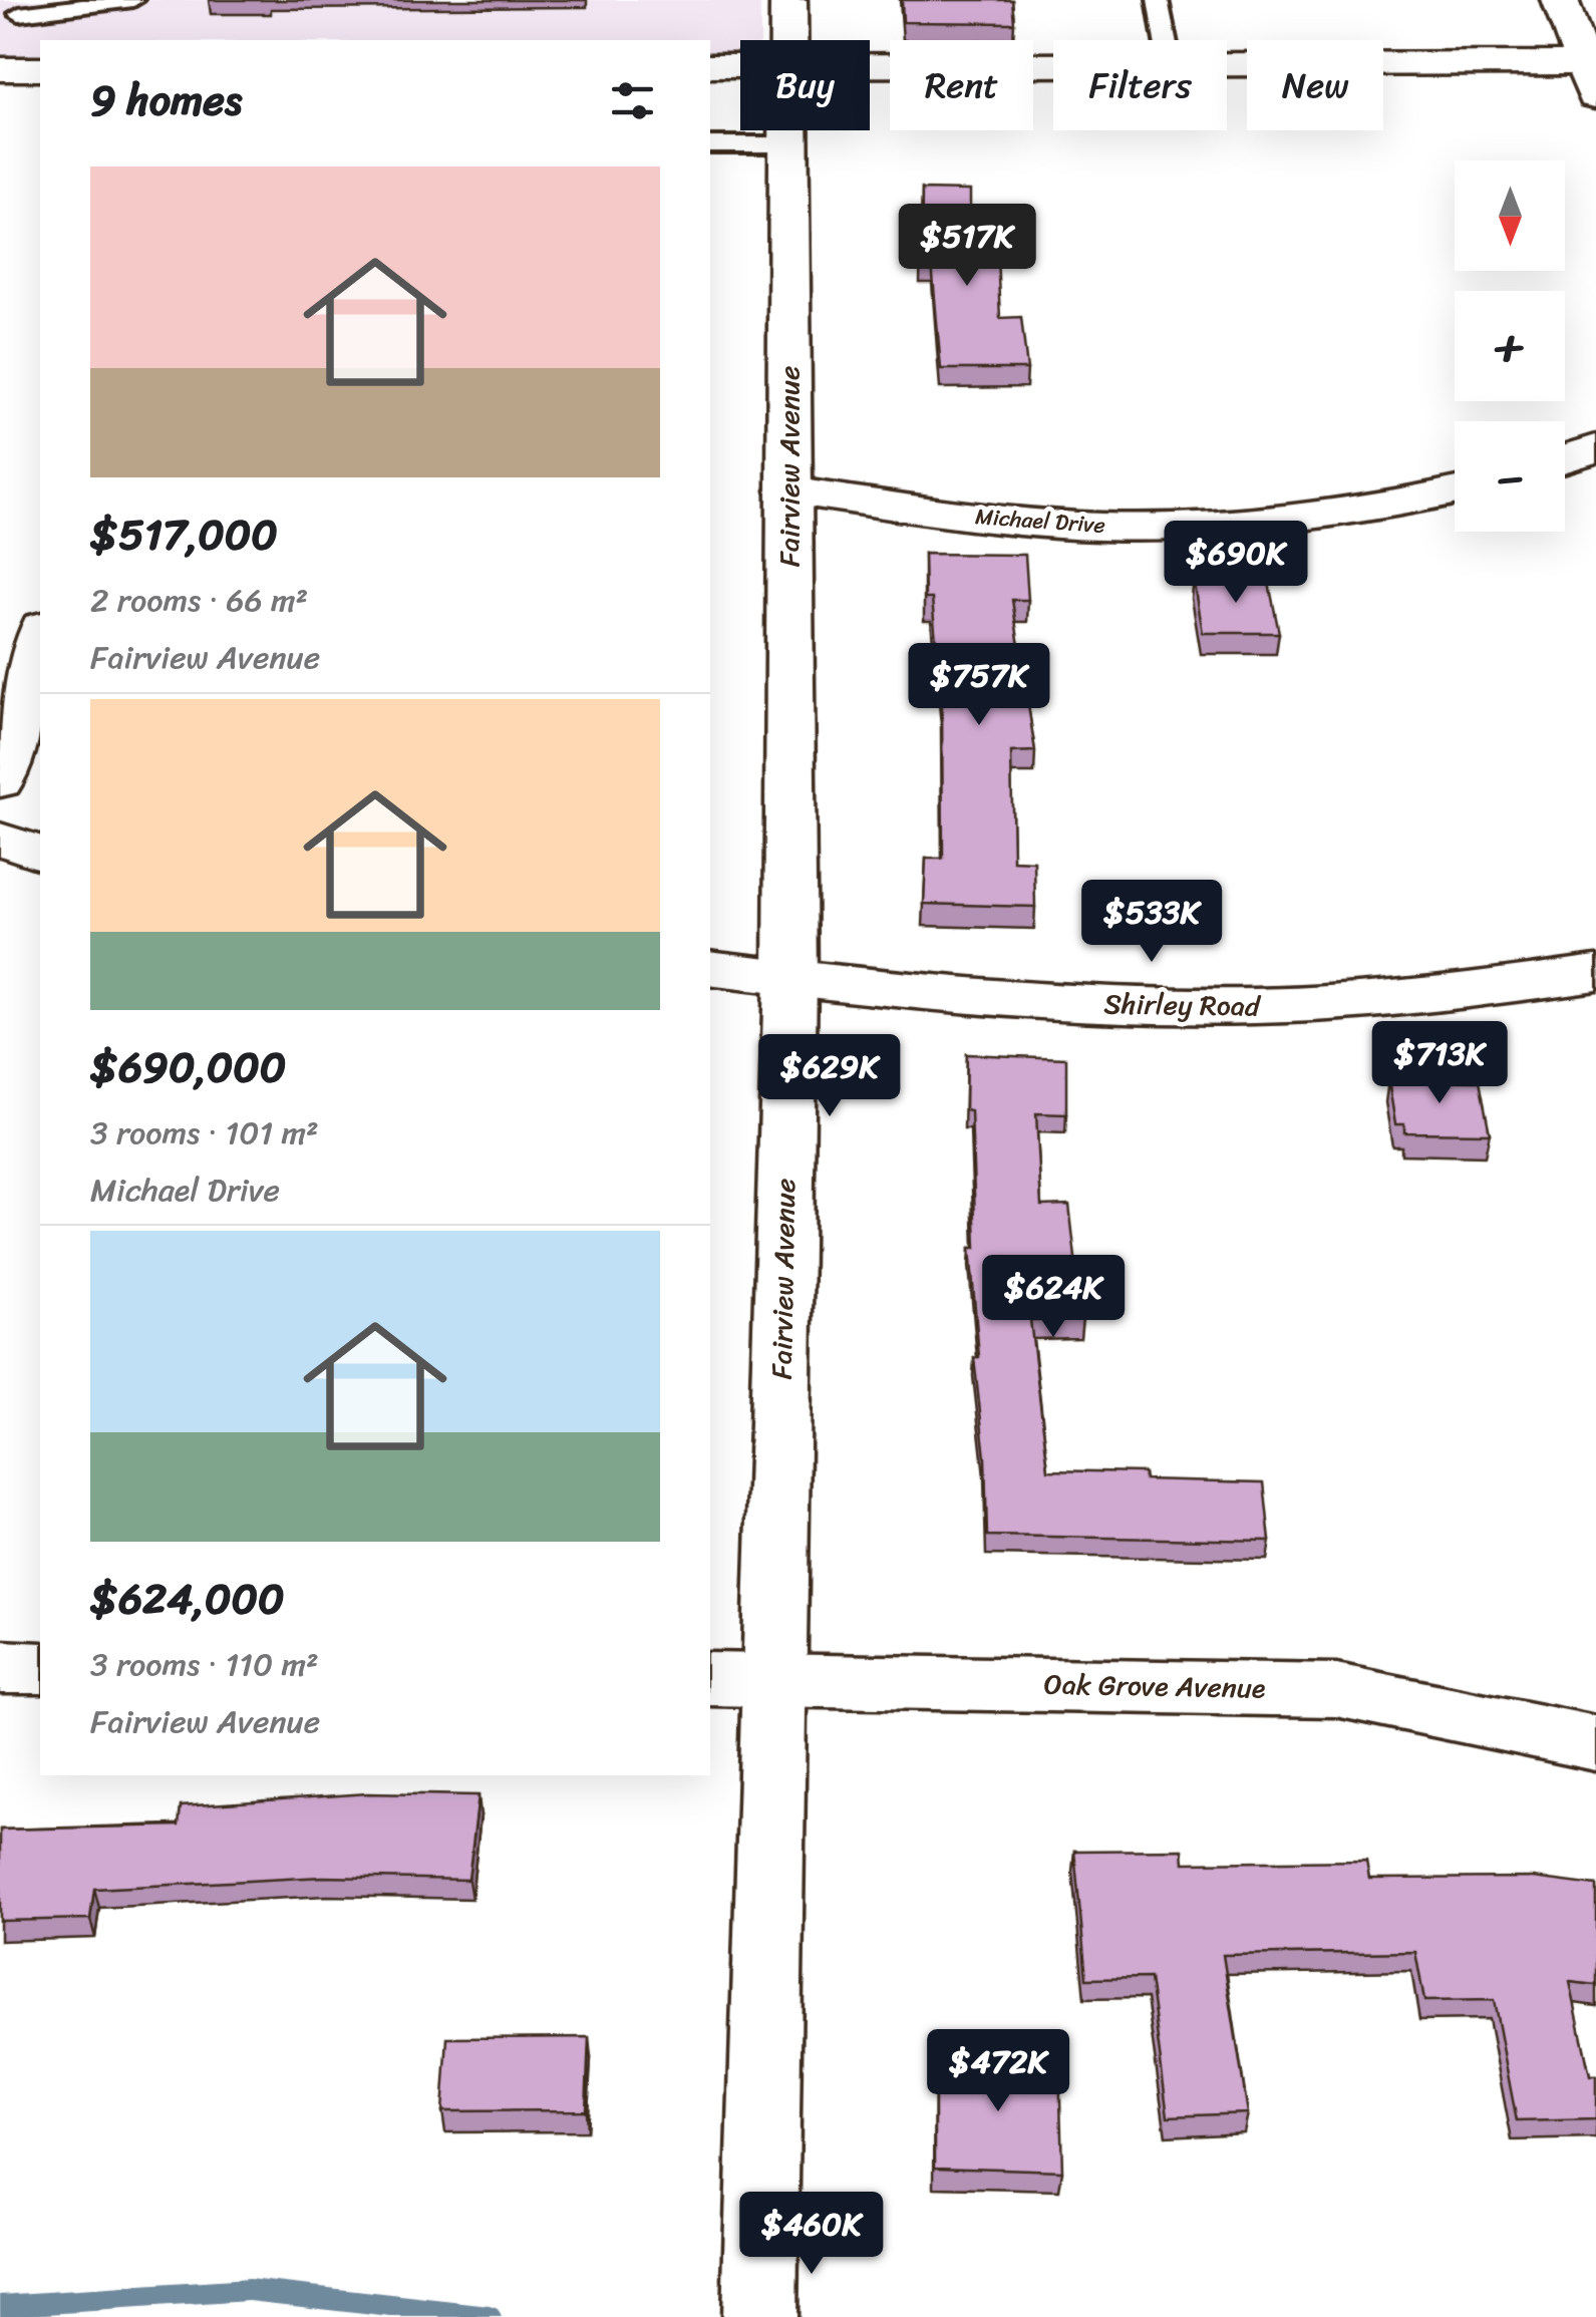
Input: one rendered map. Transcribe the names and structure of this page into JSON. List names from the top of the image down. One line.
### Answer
{"streets":{"street":["Fairview Avenue","Michael Drive","Shirley Road","Oak Grove Avenue"]},"crossings":[["Fairview Avenue","Michael Drive"],["Fairview Avenue","Shirley Road"],["Fairview Avenue","Oak Grove Avenue"]],"north":"bottom","page":{"chip":["Buy","Rent","Filters","New"],"heading":"9 homes","map_buttons":["+","−"],"list":[{"name":"$517,000","note":"2 rooms · 66 m² · Fairview Avenue"},{"name":"$690,000","note":"3 rooms · 101 m² · Michael Drive"},{"name":"$624,000","note":"3 rooms · 110 m² · Fairview Avenue"}],"price":["$517K","$690K","$757K","$533K","$713K","$629K","$624K","$472K","$460K"]}}
